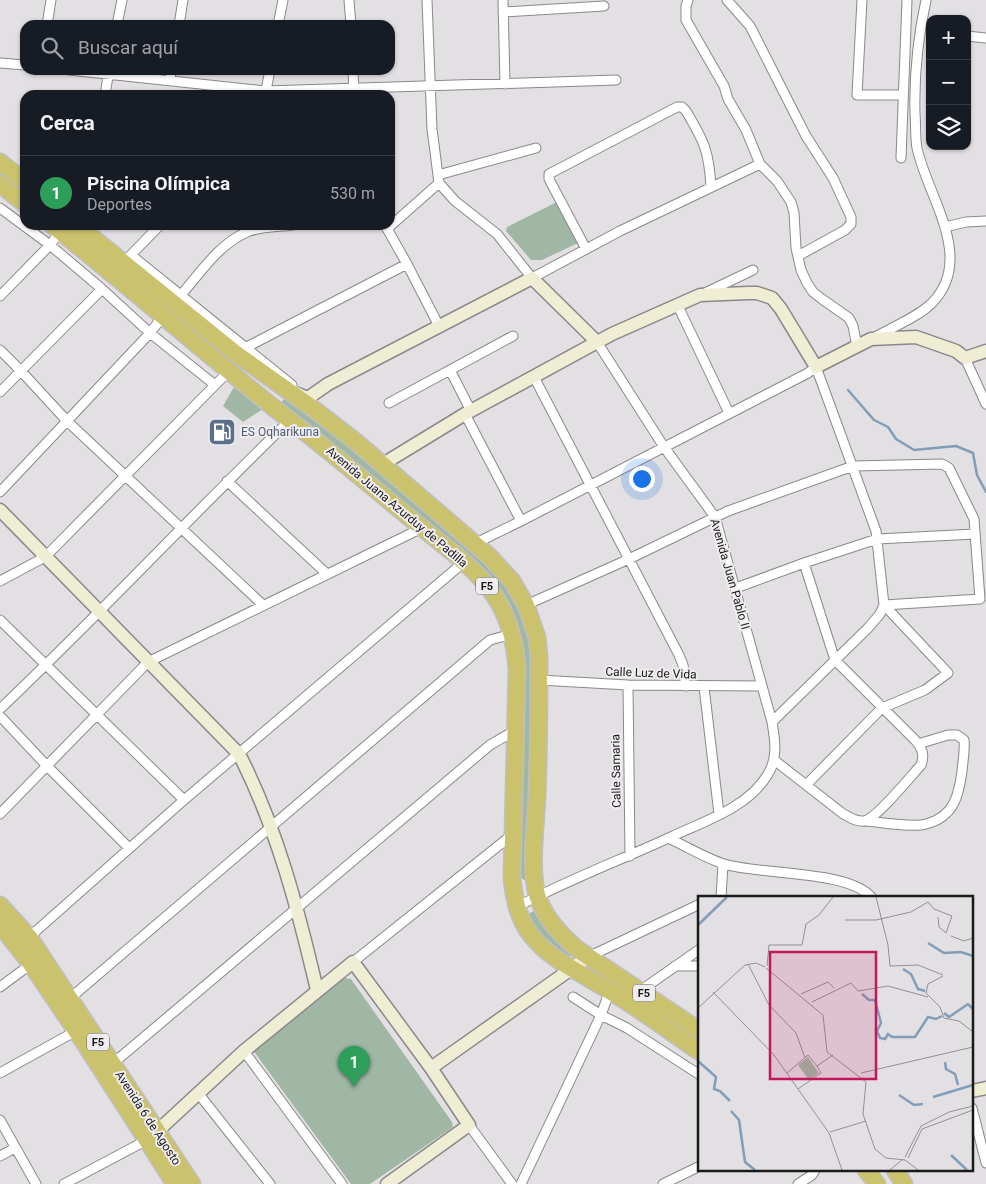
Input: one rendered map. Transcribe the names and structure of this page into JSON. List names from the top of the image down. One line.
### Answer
{"streets":{"highway":["Avenida Juana Azurduy de Padilla","F5","Avenida 6 de Agosto"],"street":["Avenida Juan Pablo II","Calle Luz de Vida","Calle Samaria"]},"crossings":[["Avenida Juana Azurduy de Padilla","Avenida Juan Pablo II"],["Avenida Juana Azurduy de Padilla","Calle Luz de Vida"],["Avenida Juan Pablo II","Calle Luz de Vida"],["Avenida Juan Pablo II","Calle Samaria"],["Calle Luz de Vida","Calle Samaria"]],"places":{"fuel station":["ES Oqharikuna"]},"page":{"map_buttons":["+","−"],"search":"Buscar aquí","heading":"Cerca","list":[{"mark":"1","name":"Piscina Olímpica","note":"Deportes","value":"530 m"}],"pins":"1"}}
